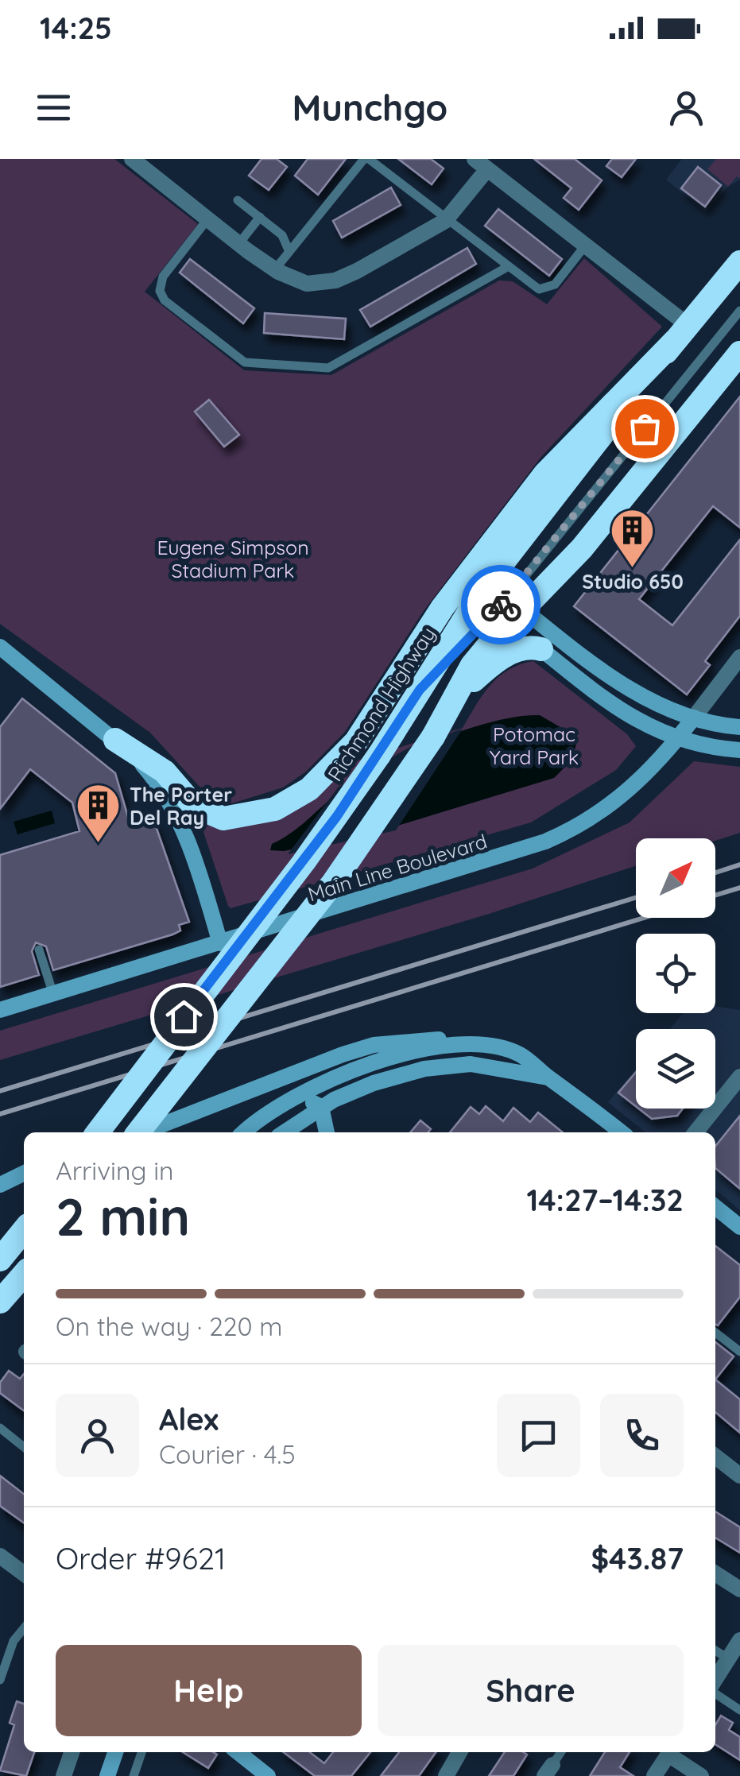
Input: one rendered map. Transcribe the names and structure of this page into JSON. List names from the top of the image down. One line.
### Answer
{"streets":{"highway":["Richmond Highway"],"street":["Main Line Boulevard"]},"parks":["Eugene Simpson Stadium Park","Potomac Yard Park"],"places":{"building":["Studio 650","The Porter Del Ray"]},"north":"top right","page":{"status":"14:25","header":"Munchgo","heading":["2 min","Arriving in","14:27–14:32"],"panel":["Alex","Courier · 4.5","Order #9621","$43.87"],"bar":"On the way · 220 m","buttons":["Help","Share"]}}
